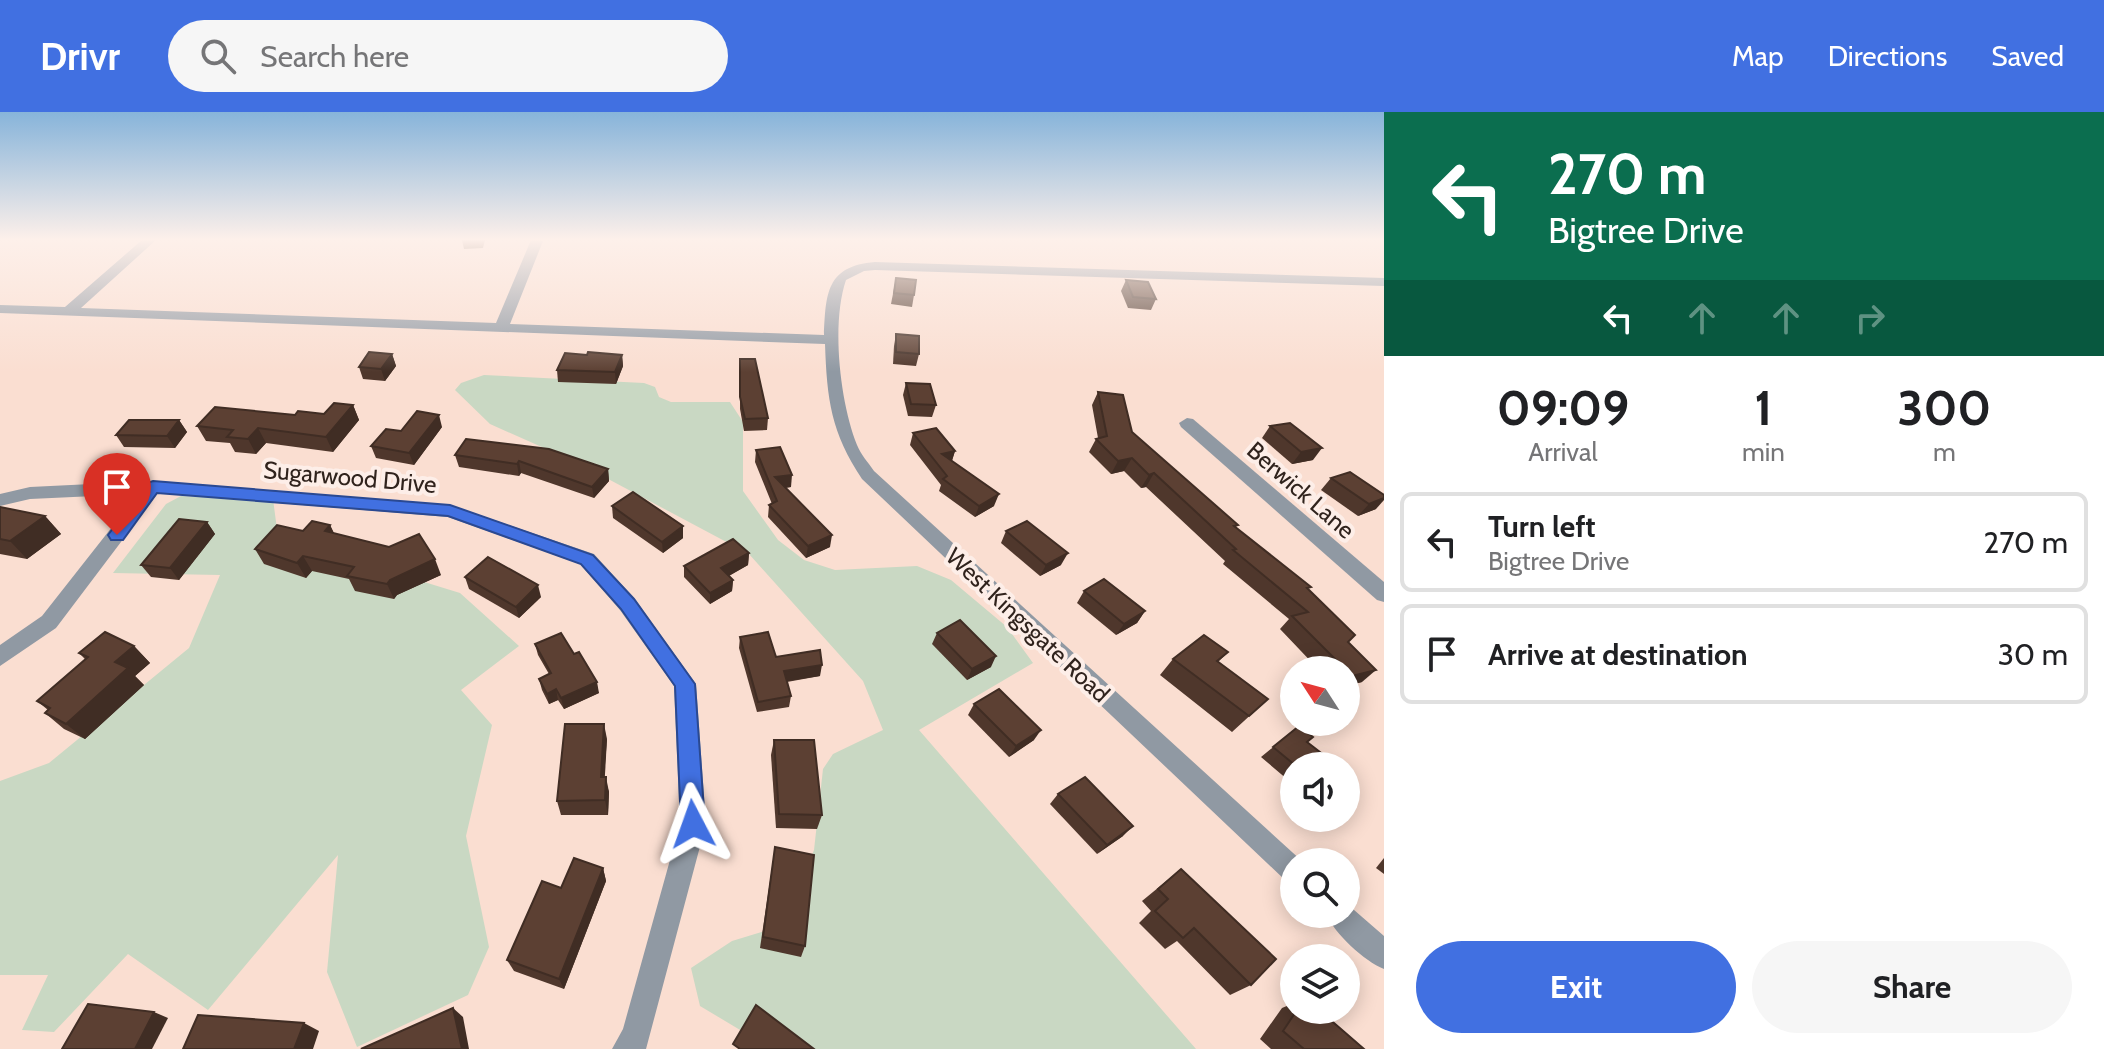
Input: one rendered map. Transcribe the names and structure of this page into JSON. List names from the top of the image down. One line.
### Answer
{"streets":{"street":["Sugarwood Drive","Berwick Lane","West Kingsgate Road"]},"north":"top left","page":{"header":"Drivr","search":"Search here","nav":["Map","Directions","Saved"],"turn":["270 m","Bigtree Drive"],"eta":["09:09","Arrival","1","min","300","m"],"list":[{"name":"Turn left","note":"Bigtree Drive","value":"270 m"},{"name":"Arrive at destination","value":"30 m"}],"buttons":["Exit","Share"]}}
